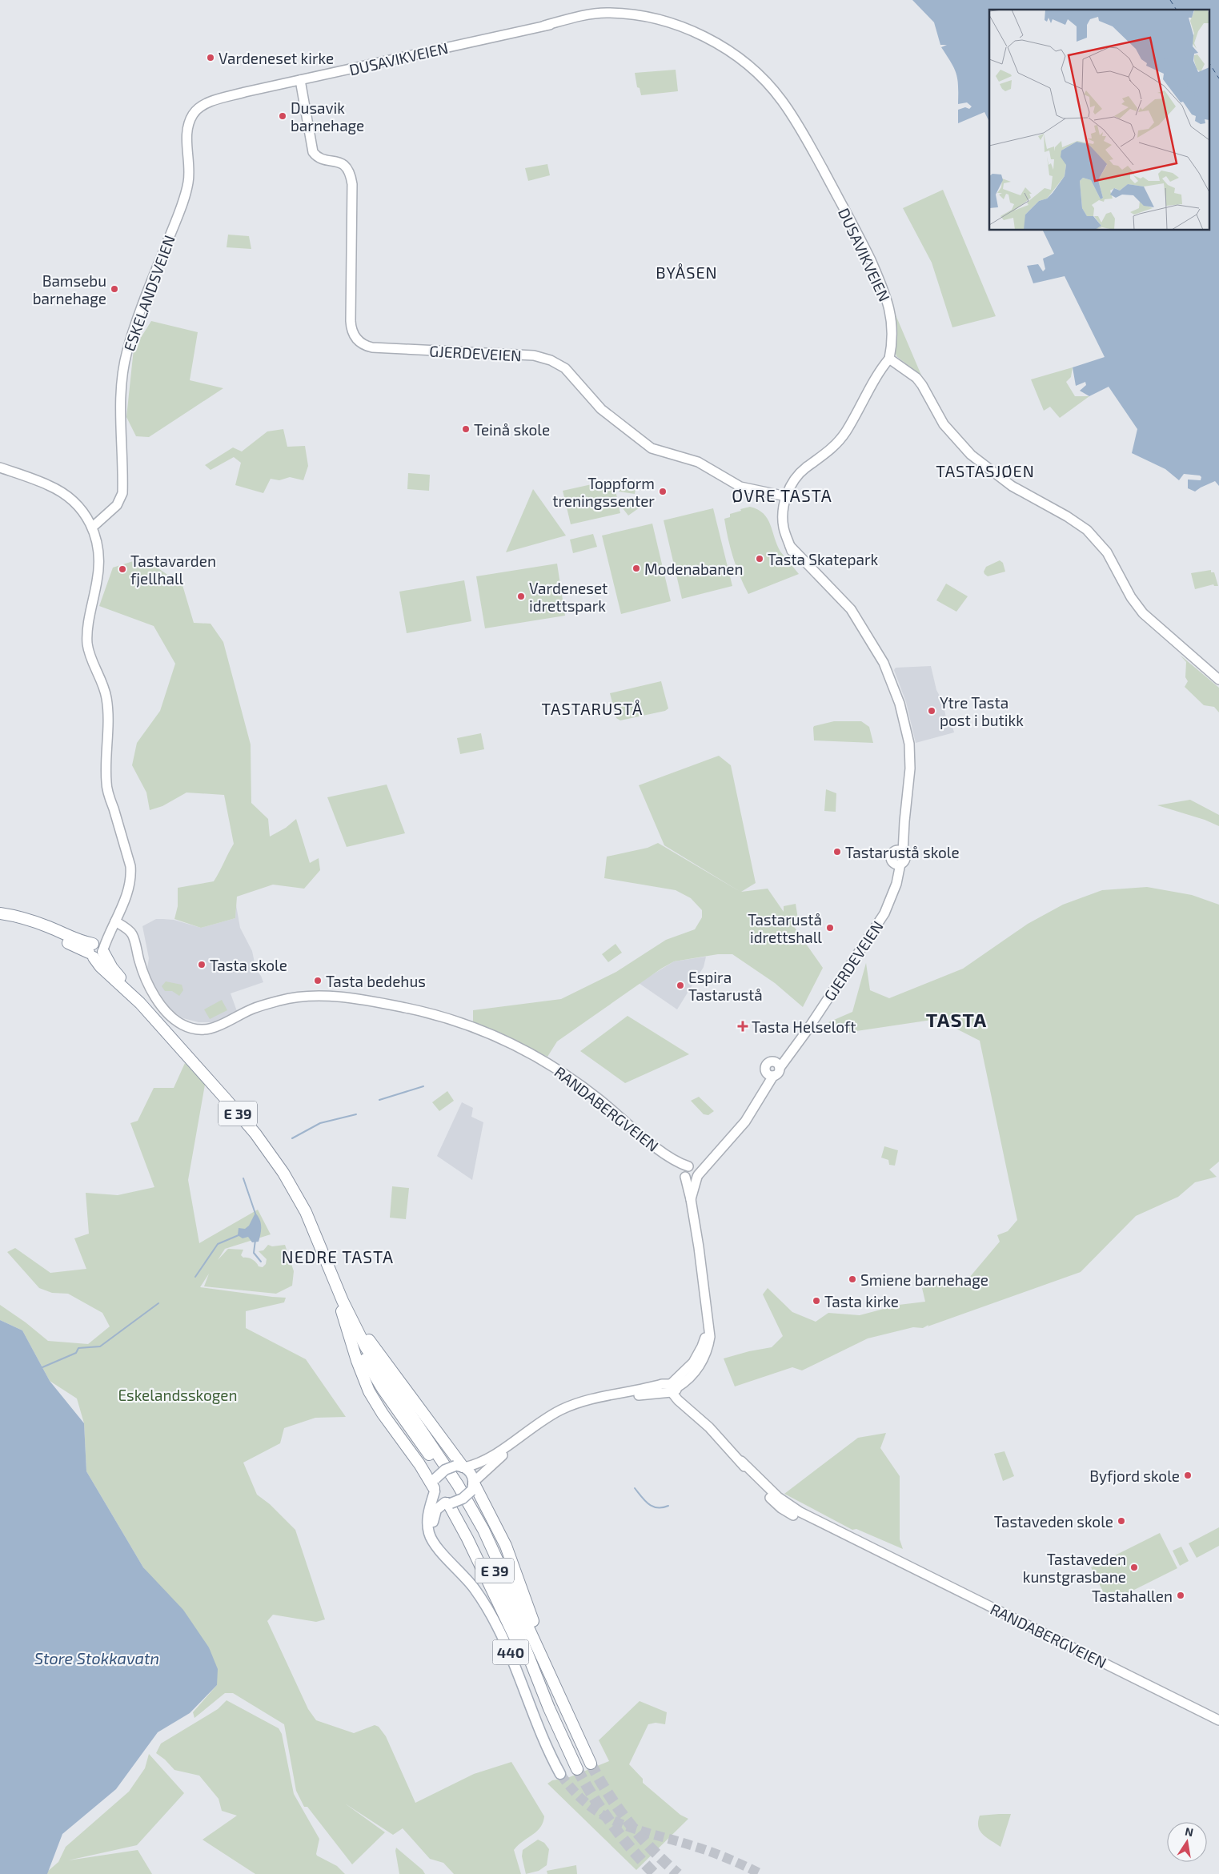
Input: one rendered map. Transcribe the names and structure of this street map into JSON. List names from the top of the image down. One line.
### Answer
{"streets":{"highway":["E 39"],"main road":["DUSAVIKVEIEN","ESKELANDSVEIEN","GJERDEVEIEN","RANDABERGVEIEN","440"]},"crossings":[["DUSAVIKVEIEN","ESKELANDSVEIEN"],["DUSAVIKVEIEN","GJERDEVEIEN"],["E 39","440"]],"districts":["BYÅSEN","TASTASJØEN","ØVRE TASTA","TASTARUSTÅ","TASTA","NEDRE TASTA"],"water":["Store Stokkavatn"],"parks":["Eskelandsskogen"],"places":{"other":["Vardeneset kirke","Dusavik barnehage","Bamsebu barnehage","Teinå skole","Toppform treningssenter","Tasta Skatepark","Modenabanen","Tastavarden fjellhall","Vardeneset idrettspark","Ytre Tasta post i butikk","Tastarustå skole","Tastarustå idrettshall","Tasta skole","Tasta bedehus","Espira Tastarustå","Smiene barnehage","Tasta kirke","Byfjord skole","Tastaveden skole","Tastaveden kunstgrasbane","Tastahallen"],"health":["Tasta Helseloft"]},"north":"top"}
